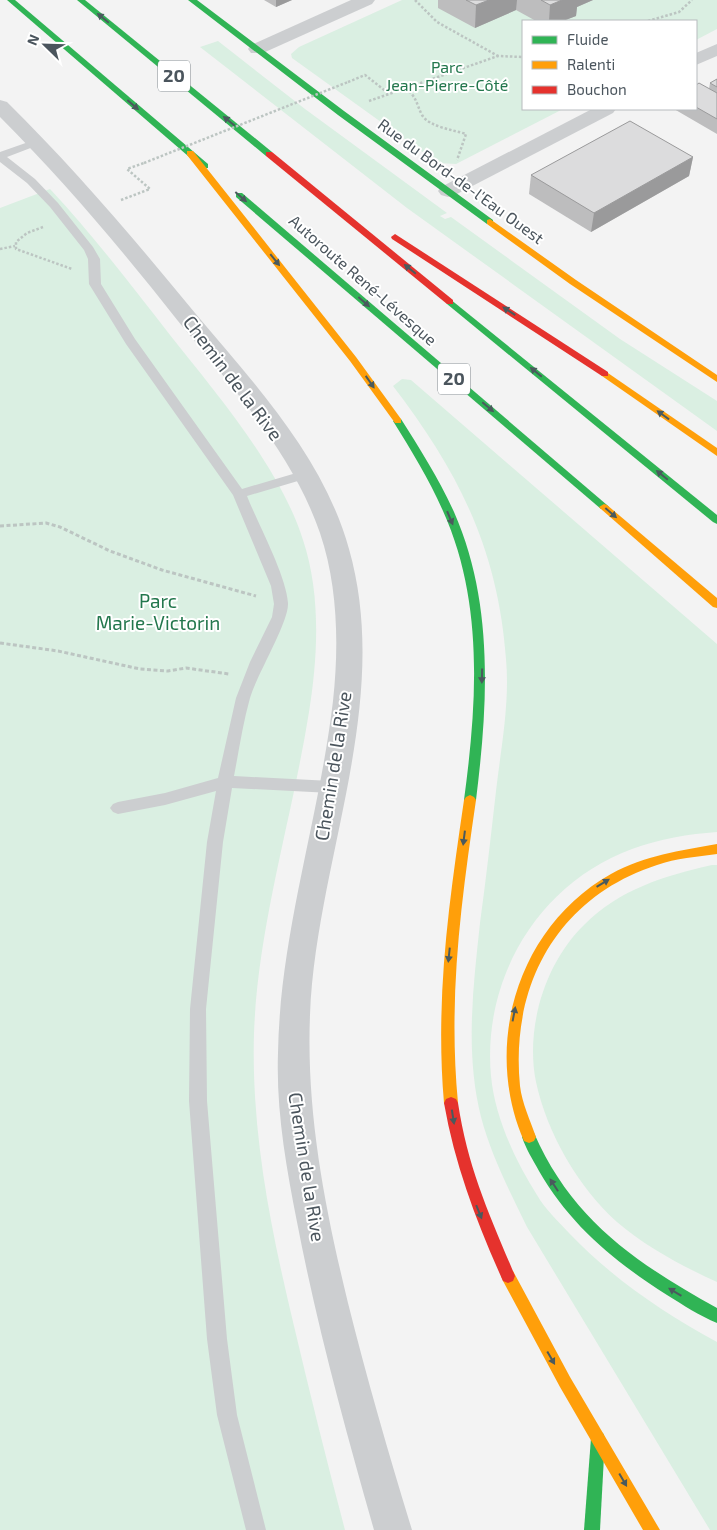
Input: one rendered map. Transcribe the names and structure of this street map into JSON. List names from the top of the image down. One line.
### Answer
{"streets":{"main road":["20","Rue du Bord-de-l'Eau Ouest","Autoroute René-Lévesque"],"street":["Chemin de la Rive"]},"parks":["Parc Jean-Pierre-Côté","Parc Marie-Victorin"],"legend":["Fluide","Ralenti","Bouchon"],"north":"top left"}
